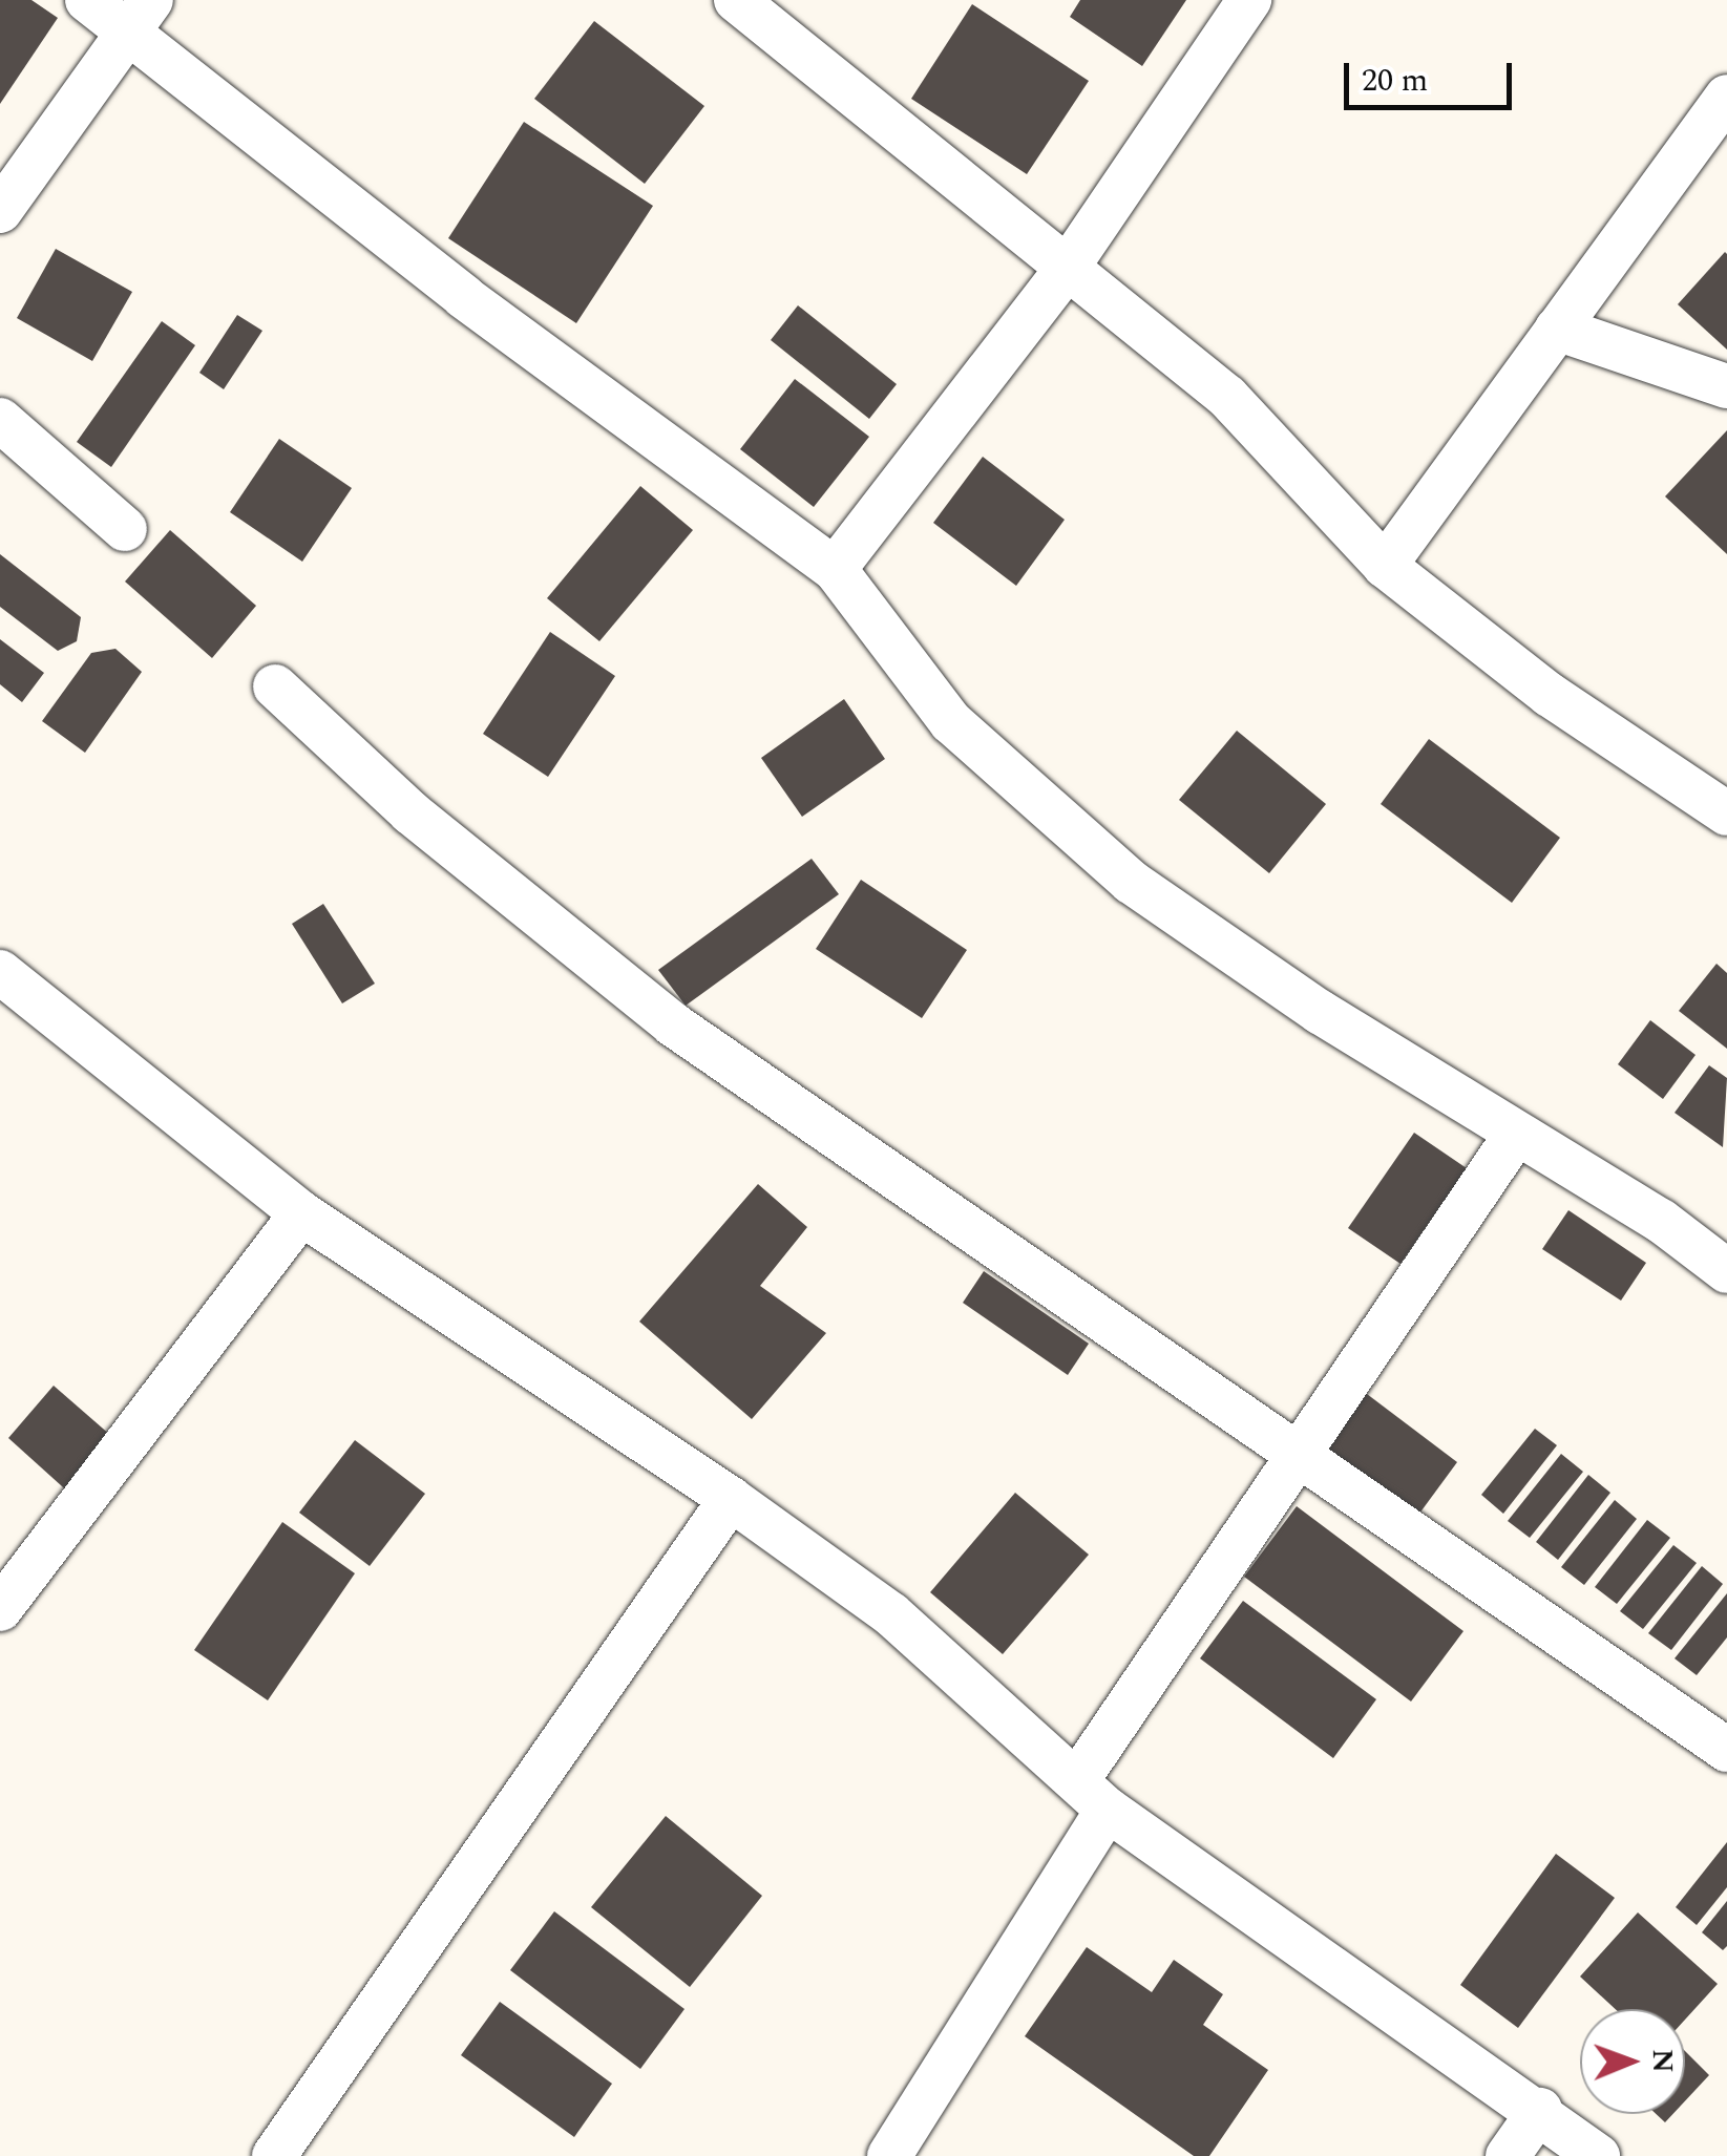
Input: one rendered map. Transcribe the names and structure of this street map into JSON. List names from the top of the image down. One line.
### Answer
{"scale_bar":"20 m","north":"right"}
